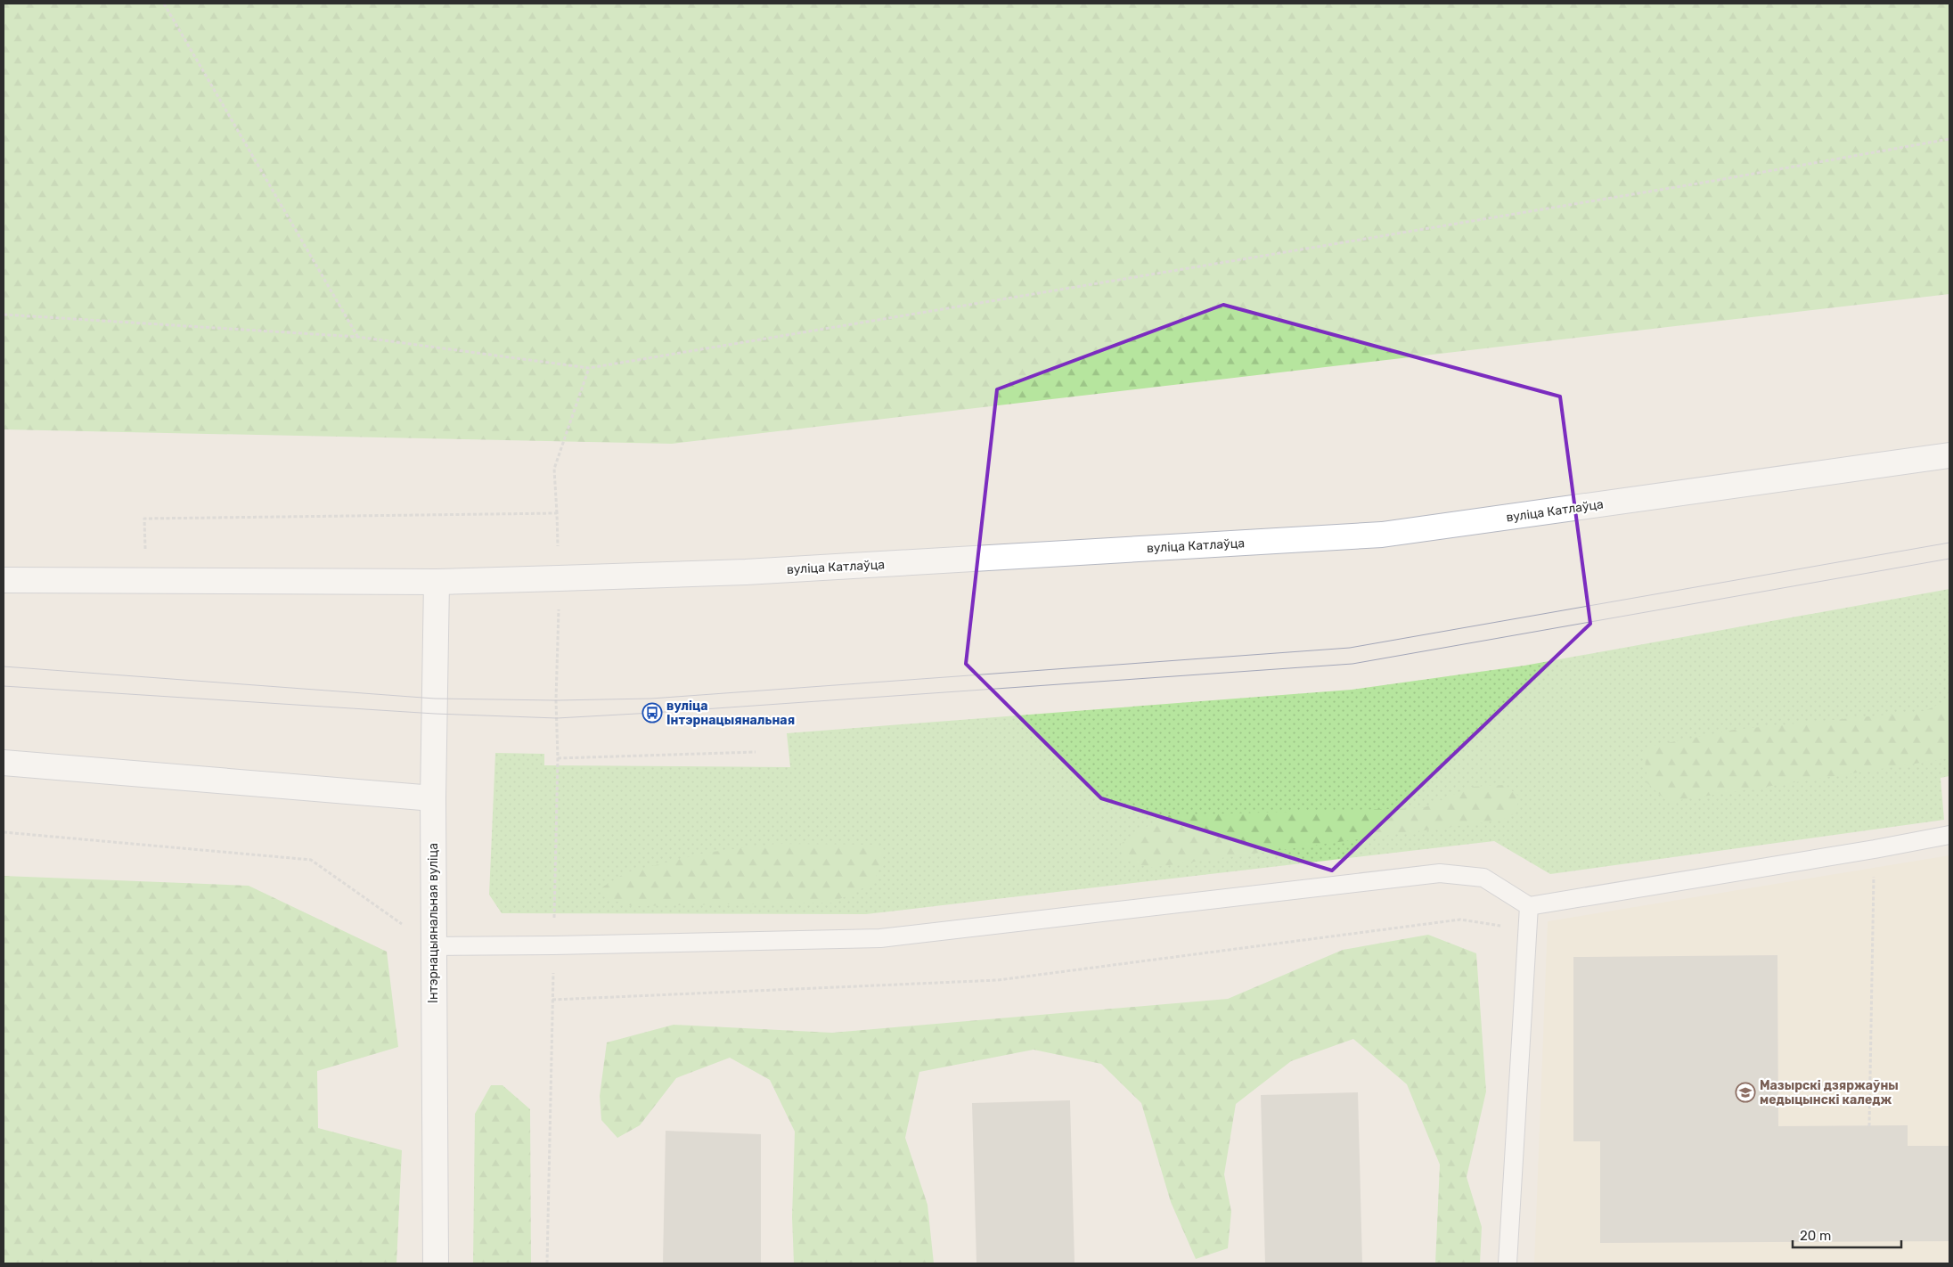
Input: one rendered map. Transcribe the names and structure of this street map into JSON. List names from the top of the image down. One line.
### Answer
{"streets":{"main road":["вуліца Катлаўца","Інтэрнацыянальная вуліца"]},"crossings":[["вуліца Катлаўца","Інтэрнацыянальная вуліца"]],"places":{"bus stop":["вуліца Інтэрнацыянальная"],"school or university":["Мазырскі дзяржаўны медыцынскі каледж"]},"scale_bar":"20 m"}
